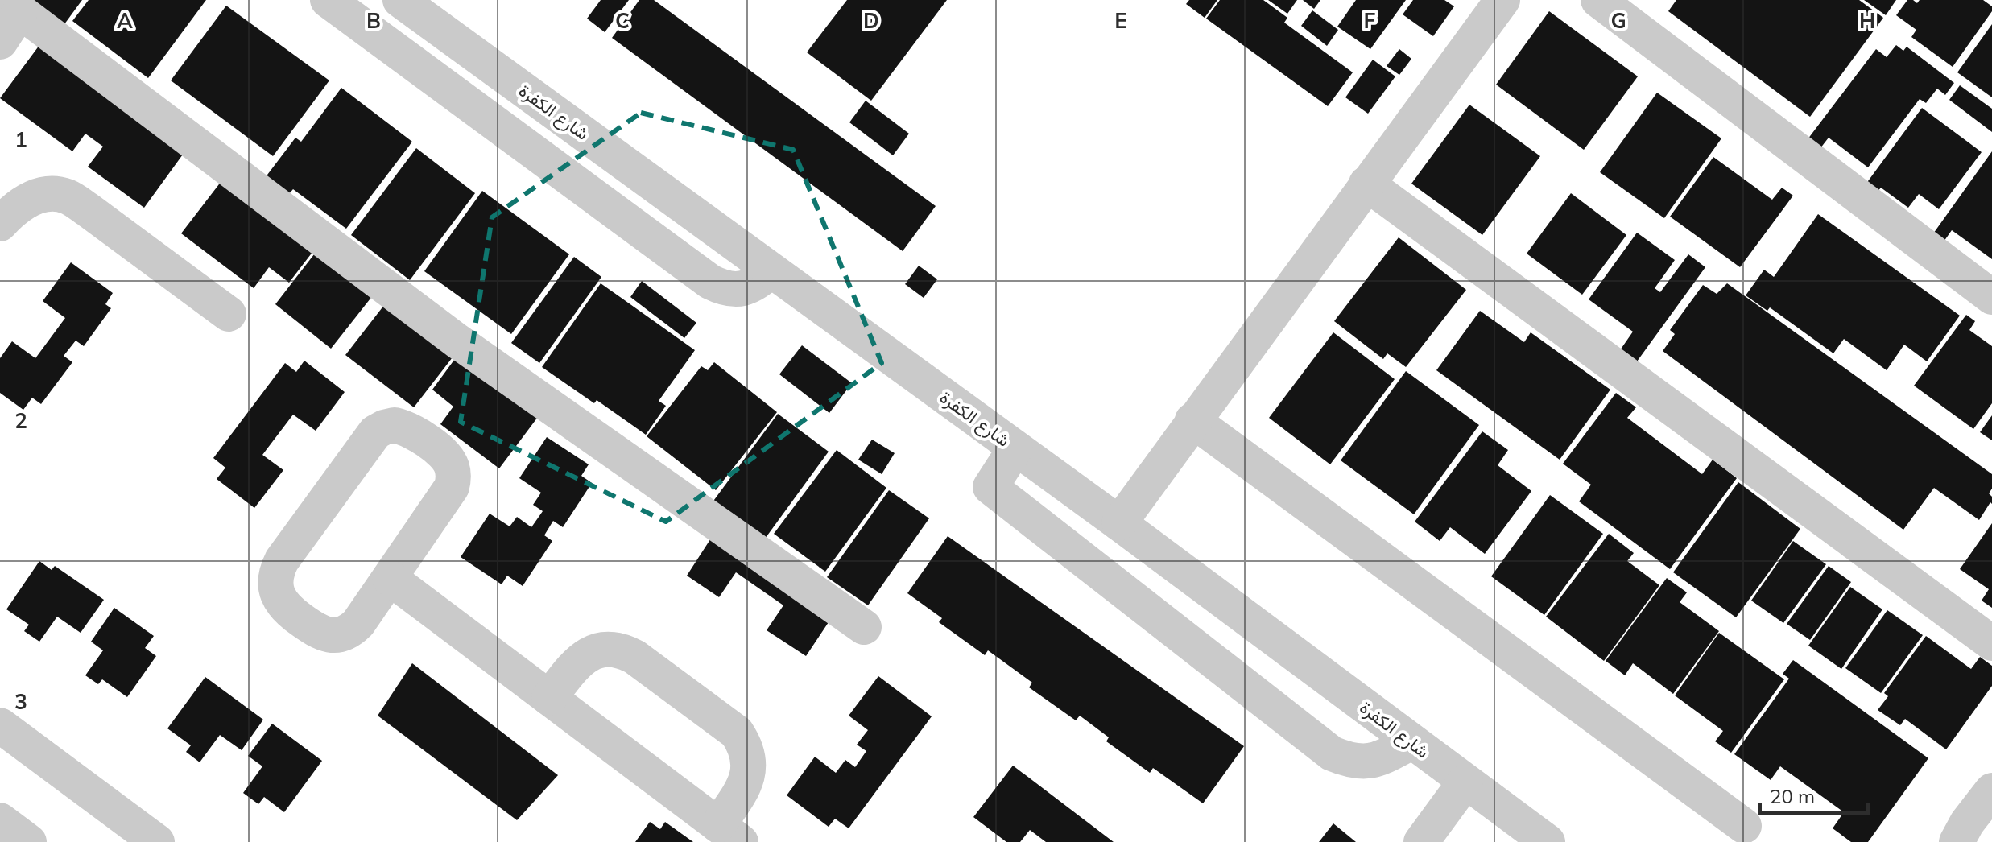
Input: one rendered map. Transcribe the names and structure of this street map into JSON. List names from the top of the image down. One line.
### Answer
{"streets":{"street":["شارع الكفرة"]},"scale_bar":"20 m","grid":{"columns":["A","B","C","D","E","F","G","H"],"rows":["1","2","3"]}}
